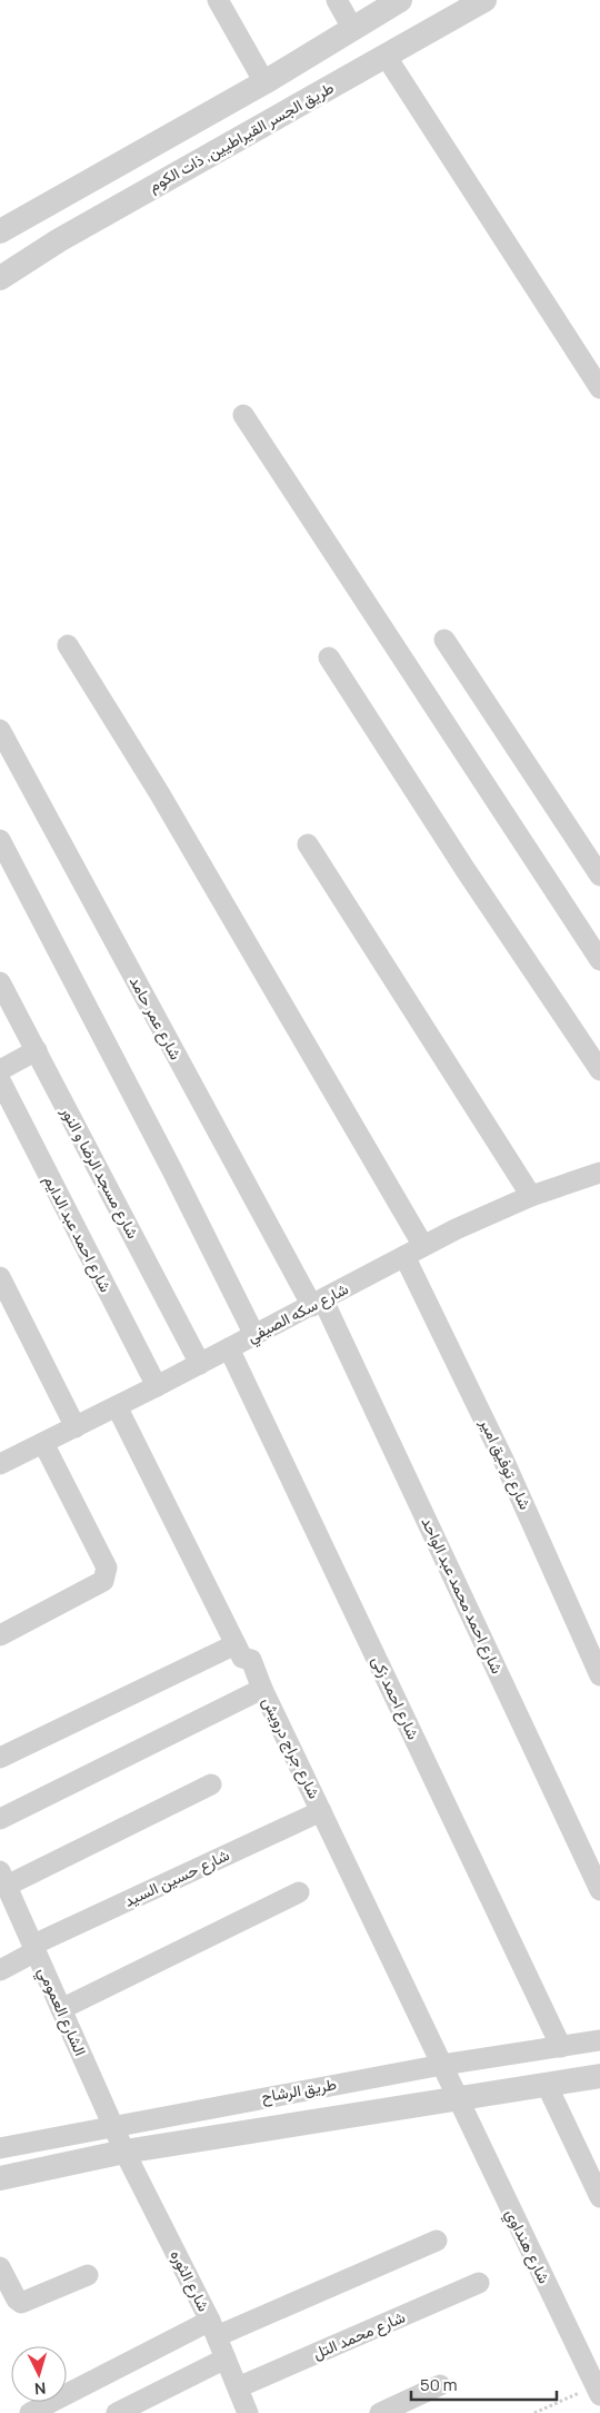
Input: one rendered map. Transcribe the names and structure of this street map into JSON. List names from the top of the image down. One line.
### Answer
{"streets":{"street":["طريق الجسر القيراطيين, ذات الكوم","شارع عمر حامد","شارع مسجد الرضا و النور","شارع احمد عبد الدايم","شارع سكه الصيفي","شارع توفيق امير","شارع احمد محمد عبد الواحد","شارع احمد زكى","شارع جراج درويش","شارع حسين السيد","الشارع العمومي","طريق الرشاح","شارع هنداوي","شارع الثوره","شارع محمد التل"]},"crossings":[["شارع عمر حامد","شارع سكه الصيفي"],["شارع عمر حامد","شارع احمد محمد عبد الواحد"],["شارع مسجد الرضا و النور","شارع سكه الصيفي"],["شارع احمد عبد الدايم","شارع سكه الصيفي"],["شارع سكه الصيفي","شارع توفيق امير"],["شارع سكه الصيفي","شارع احمد محمد عبد الواحد"],["شارع سكه الصيفي","شارع احمد زكى"],["شارع سكه الصيفي","شارع جراج درويش"],["شارع احمد زكى","طريق الرشاح"],["شارع جراج درويش","شارع حسين السيد"],["شارع جراج درويش","طريق الرشاح"],["شارع جراج درويش","شارع هنداوي"],["شارع حسين السيد","الشارع العمومي"],["الشارع العمومي","طريق الرشاح"],["الشارع العمومي","شارع الثوره"],["شارع الثوره","شارع محمد التل"]],"scale_bar":"50 m","north":"bottom"}
